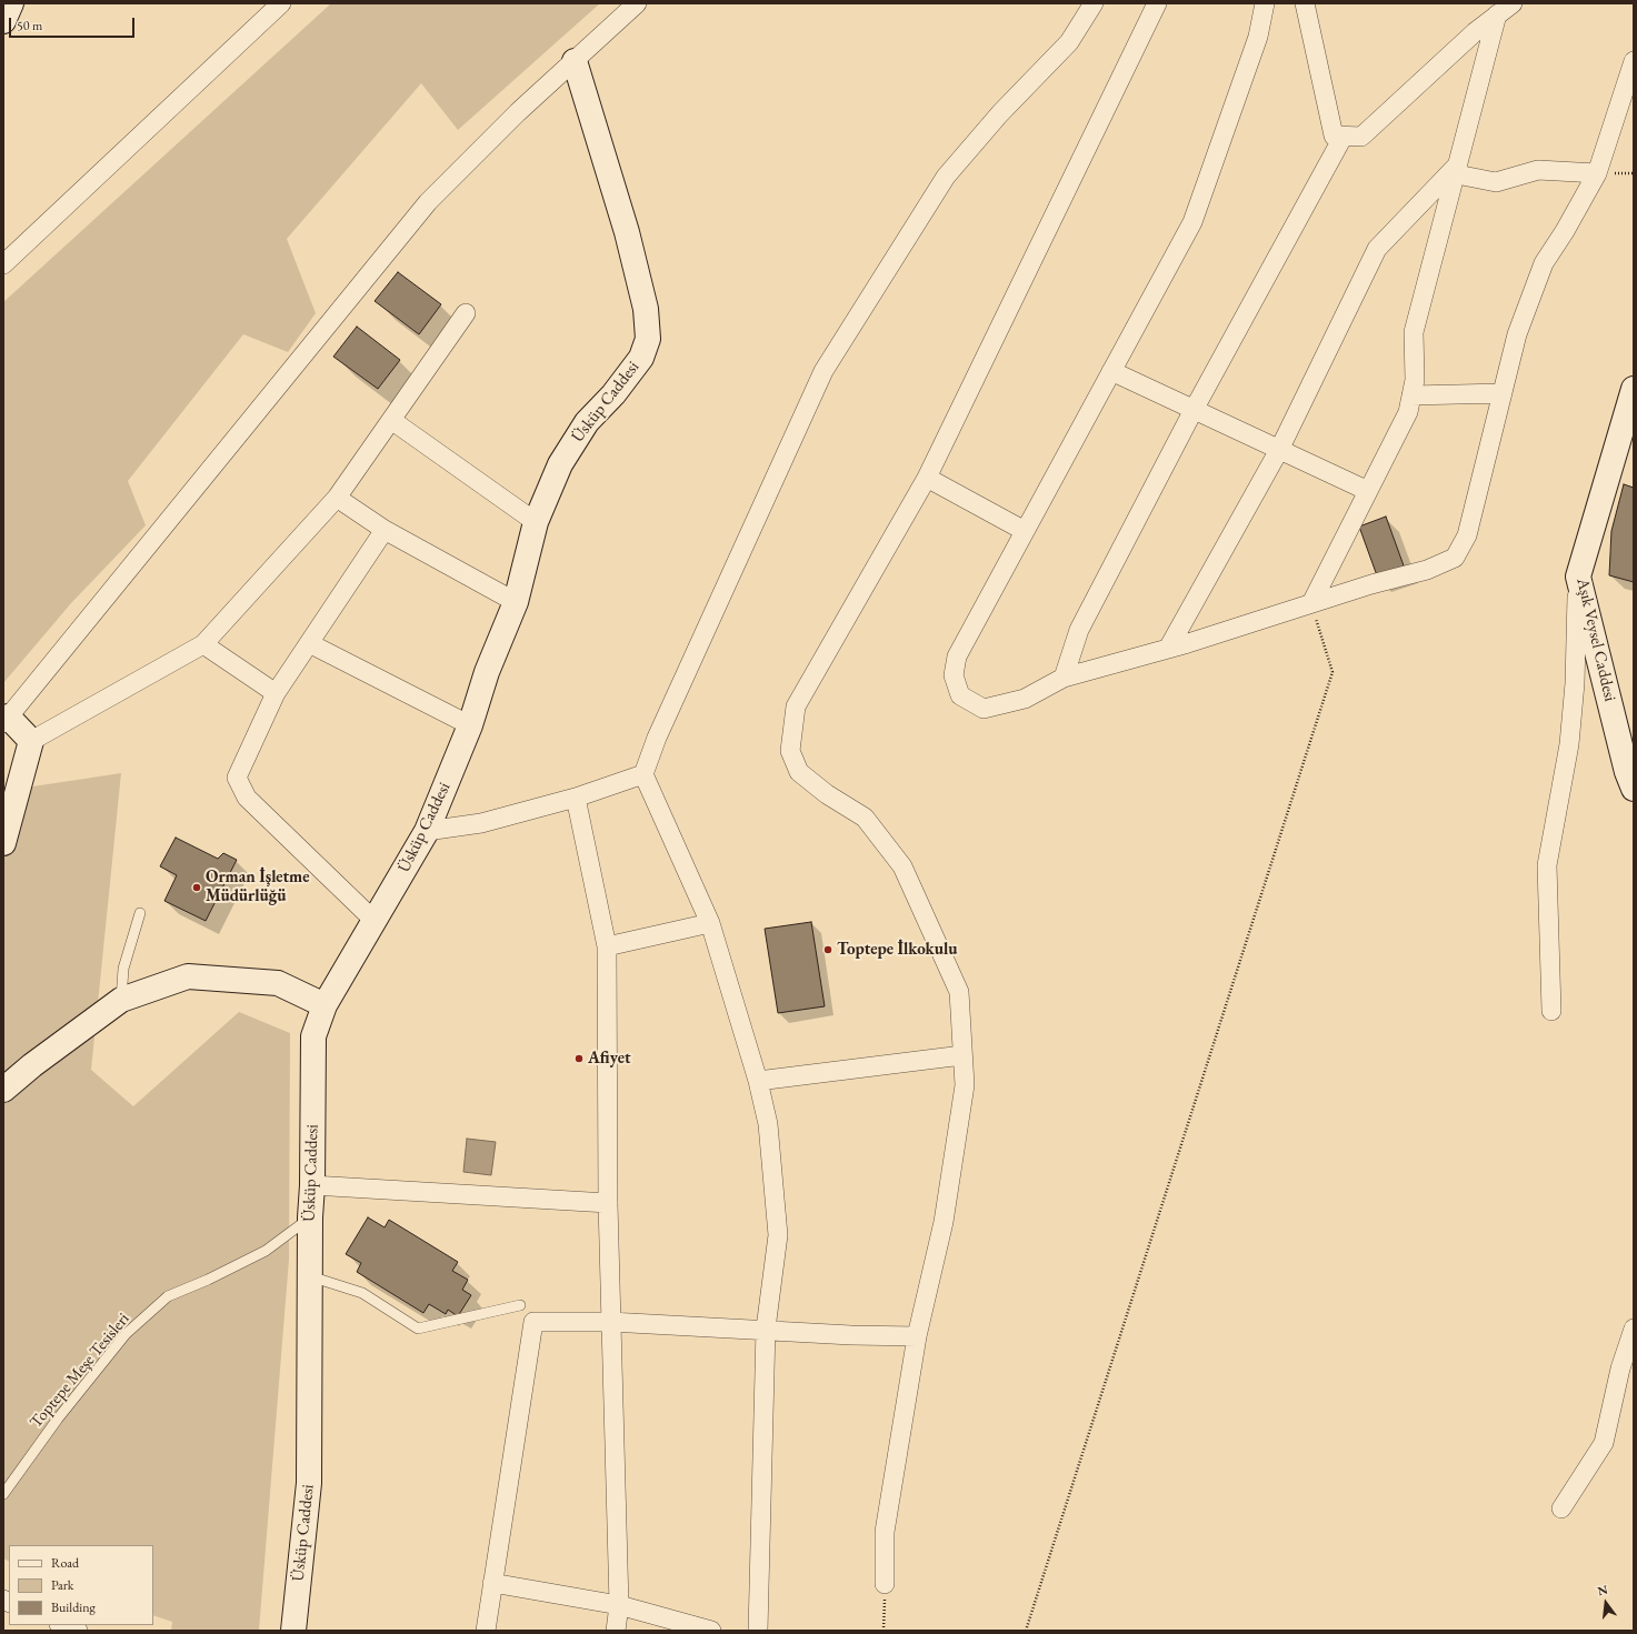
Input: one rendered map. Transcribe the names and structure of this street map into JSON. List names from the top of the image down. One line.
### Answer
{"streets":{"street":["Üsküp Caddesi","Aşık Veysel Caddesi"],"lane":["Toptepe Meşe Tesisleri"]},"crossings":[["Üsküp Caddesi","Toptepe Meşe Tesisleri"]],"places":["Orman İşletme Müdürlüğü","Toptepe İlkokulu","Afiyet"],"legend":["Road","Park","Building"],"scale_bar":"50 m","north":"top"}
